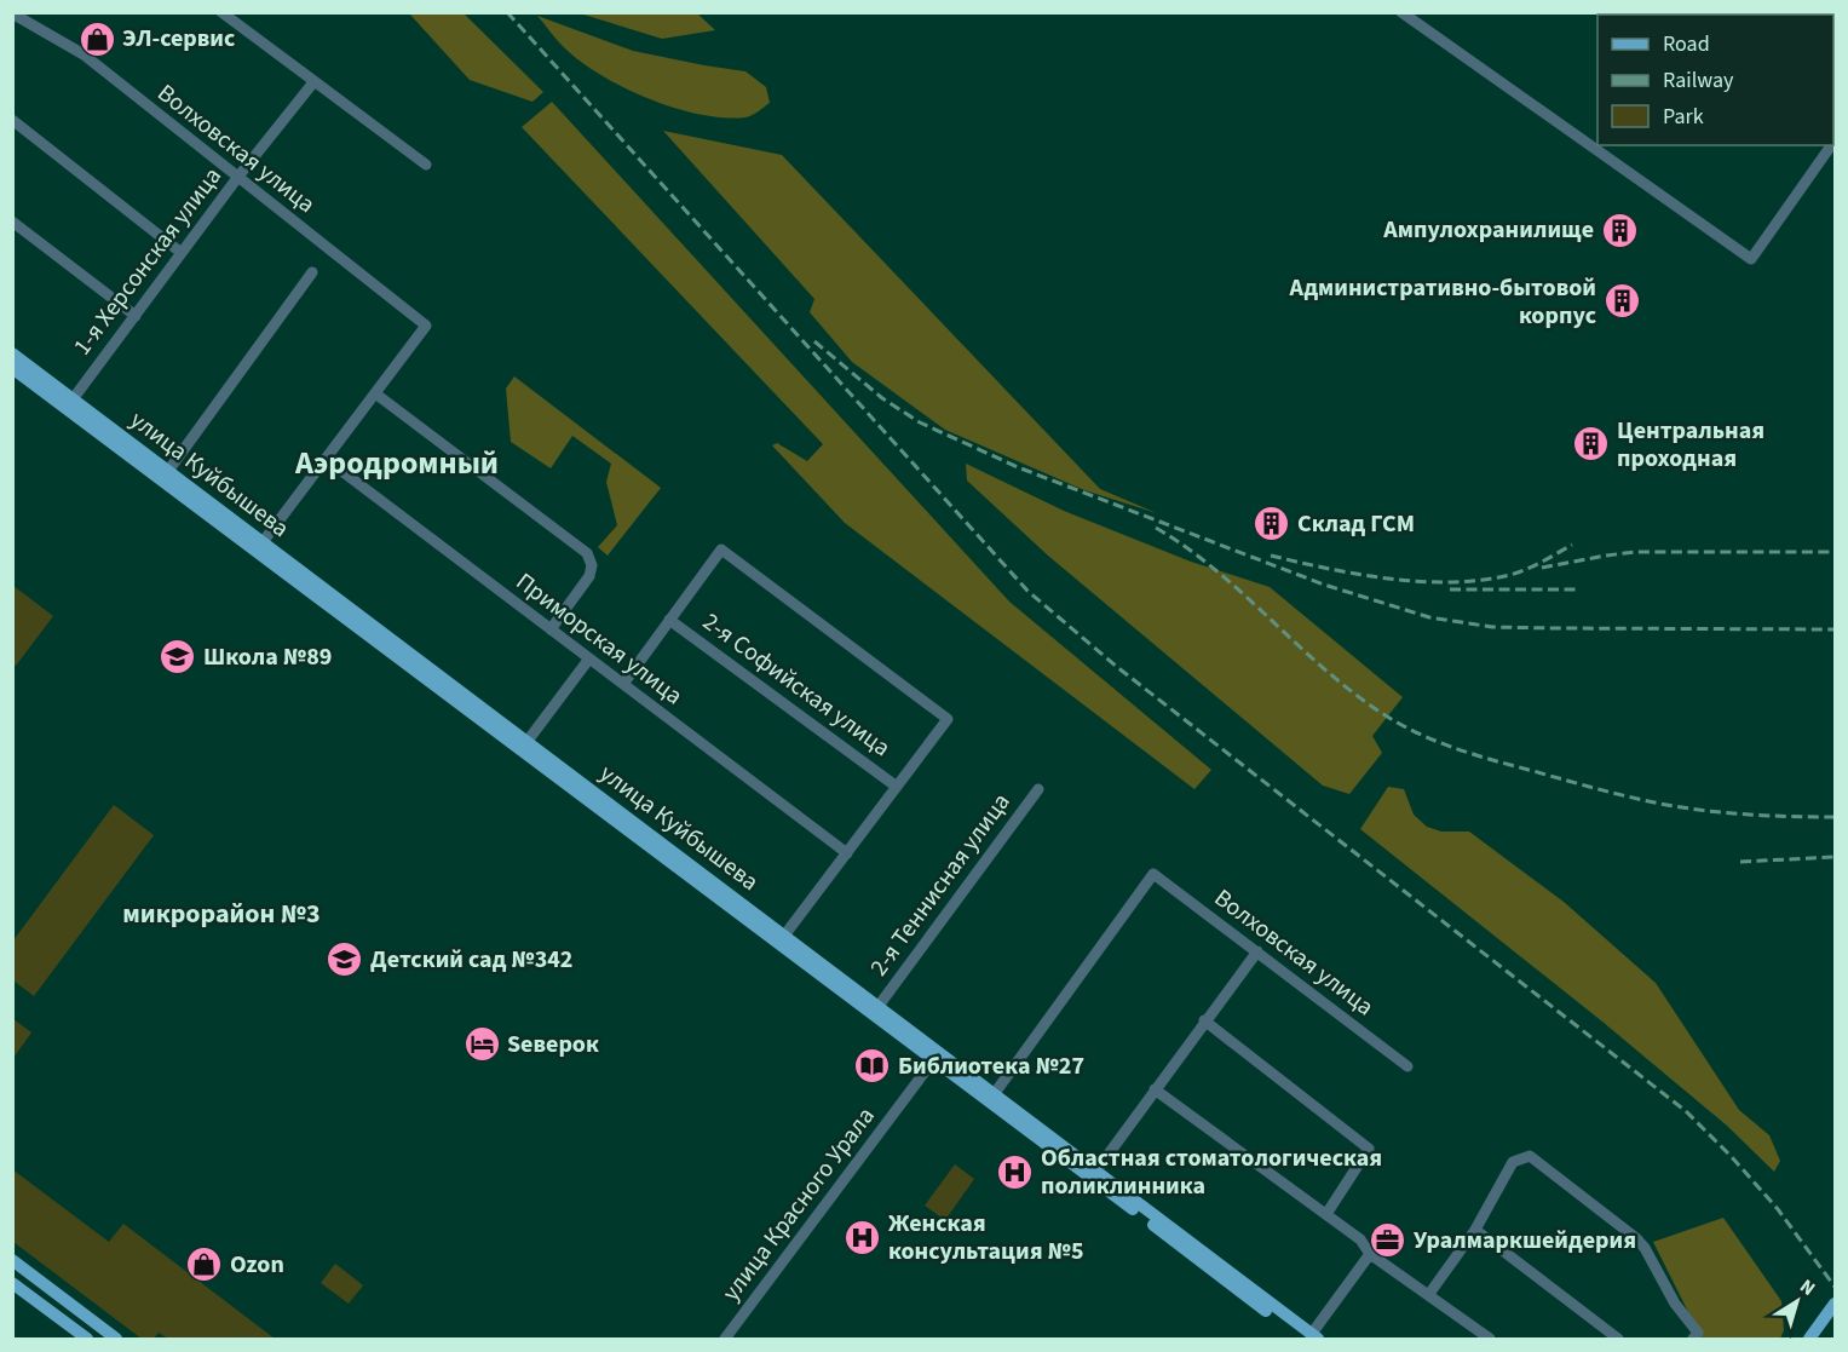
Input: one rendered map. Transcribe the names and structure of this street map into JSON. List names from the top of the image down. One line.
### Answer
{"streets":{"main road":["улица Куйбышева"],"street":["Волховская улица","1-я Херсонская улица","Приморская улица","2-я Софийская улица","2-я Теннисная улица","улица Красного Урала"]},"crossings":[["Волховская улица","1-я Херсонская улица"],["Волховская улица","улица Куйбышева"],["1-я Херсонская улица","улица Куйбышева"],["улица Куйбышева","2-я Теннисная улица"],["улица Куйбышева","улица Красного Урала"]],"districts":["Аэродромный","микрорайон №3"],"places":{"shop":["ЭЛ-сервис","Ozon"],"building":["Ампулохранилище","Административно-бытовой корпус","Центральная проходная","Склад ГСМ"],"school or university":["Школа №89","Детский сад №342"],"hotel":["Sеверок"],"library":["Библиотека №27"],"hospital":["Областная стоматологическая поликлинника","Женская консультация №5"],"office":["Уралмаркшейдерия"]},"legend":["Road","Railway","Park"],"north":"top right"}
